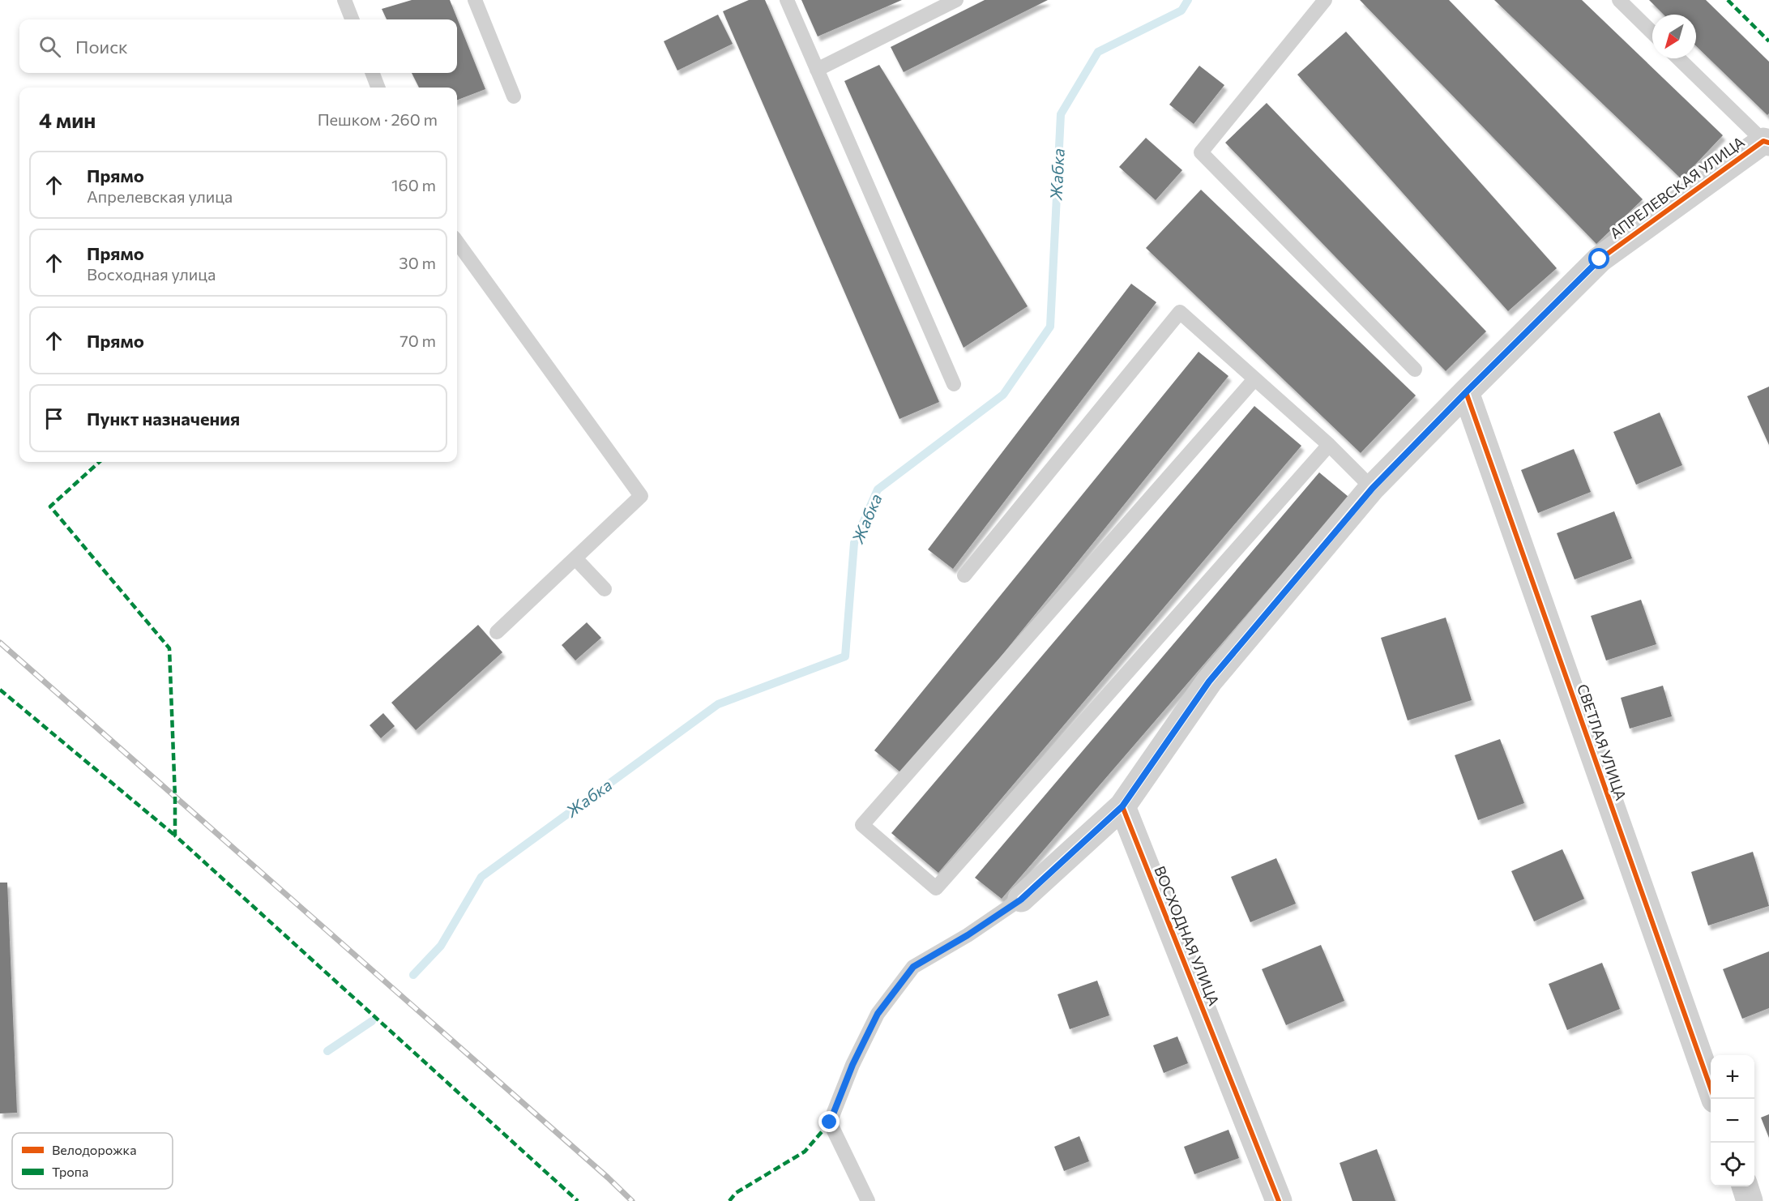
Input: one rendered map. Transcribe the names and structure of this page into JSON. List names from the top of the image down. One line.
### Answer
{"streets":{"street":["АПРЕЛЕВСКАЯ УЛИЦА","СВЕТЛАЯ УЛИЦА","ВОСХОДНАЯ УЛИЦА"]},"crossings":[["АПРЕЛЕВСКАЯ УЛИЦА","СВЕТЛАЯ УЛИЦА"],["АПРЕЛЕВСКАЯ УЛИЦА","ВОСХОДНАЯ УЛИЦА"]],"water":["Жабка"],"legend":["Велодорожка","Тропа"],"north":"bottom left","page":{"search":"Поиск","heading":["4 мин","Пешком · 260 m"],"list":[["Прямо","Апрелевская улица","160 m"],["Прямо","Восходная улица","30 m"],["Прямо","70 m"],"Пункт назначения"],"map_buttons":["+","−"]}}
